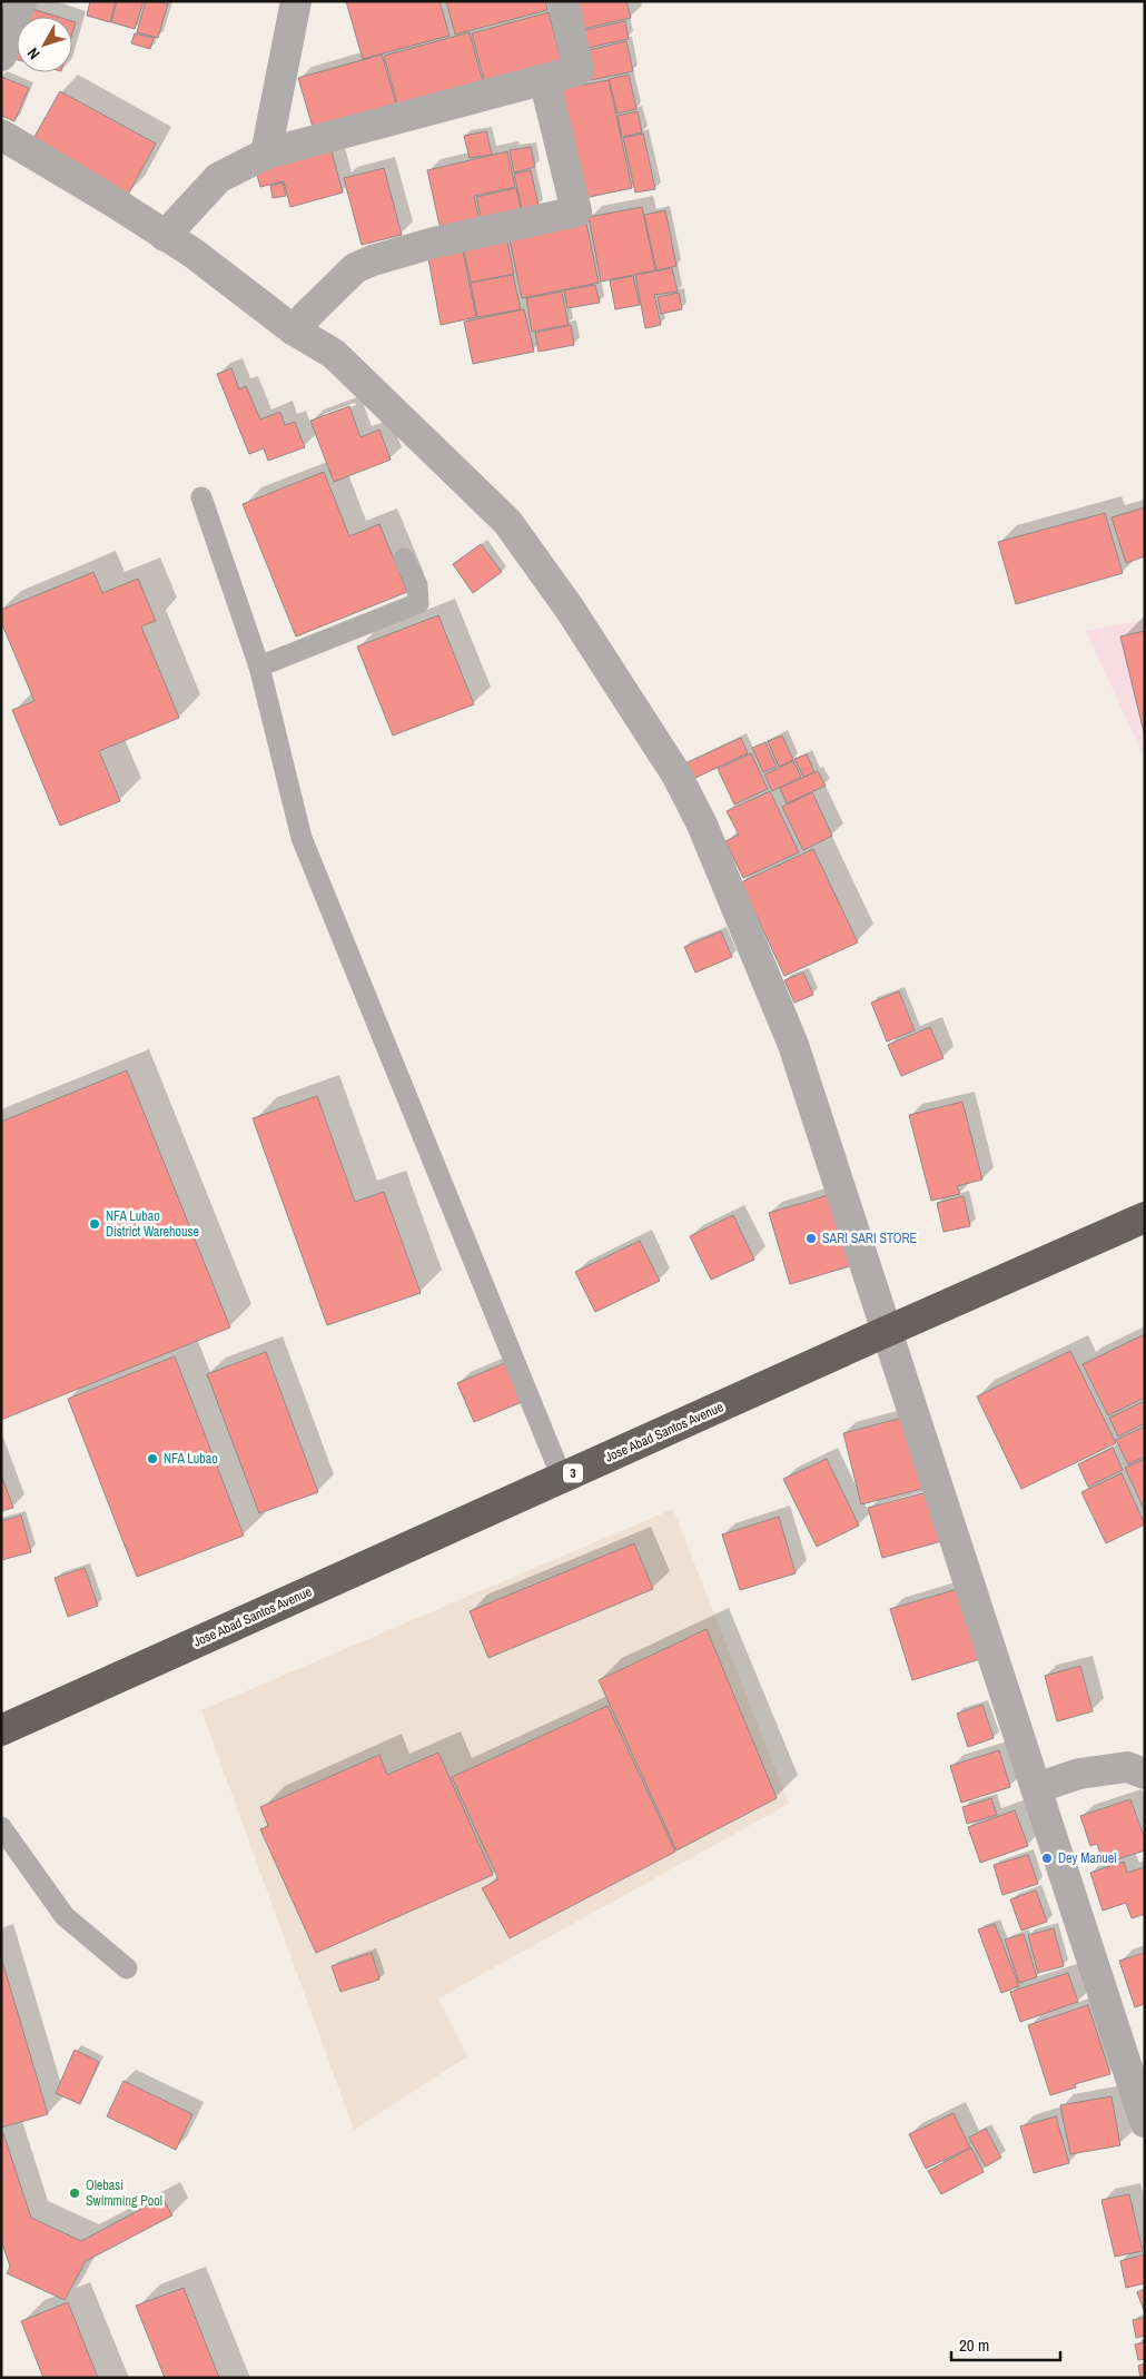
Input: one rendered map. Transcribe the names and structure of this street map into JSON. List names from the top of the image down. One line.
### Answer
{"streets":{"highway":["Jose Abad Santos Avenue","3"]},"places":["NFA Lubao District Warehouse","SARI SARI STORE","NFA Lubao","Dey Manuel","Olebasi Swimming Pool"],"scale_bar":"20 m","north":"bottom left"}
